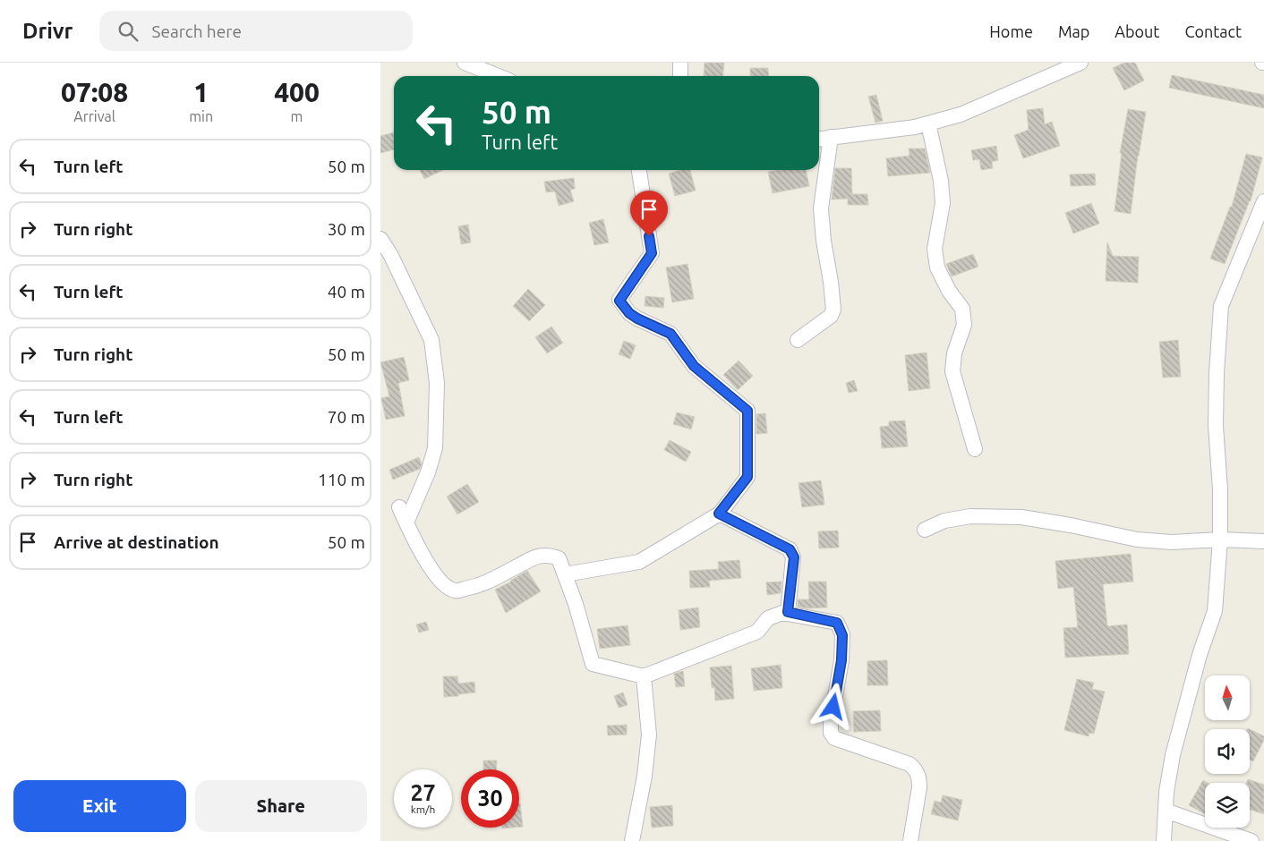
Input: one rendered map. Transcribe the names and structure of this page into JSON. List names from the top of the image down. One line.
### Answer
{"north":"top","page":{"header":"Drivr","search":"Search here","nav":["Home","Map","About","Contact"],"eta":["07:08","Arrival","1","min","400","m"],"turn":["50 m","Turn left"],"list":[{"name":"Turn left","value":"50 m"},{"name":"Turn right","value":"30 m"},{"name":"Turn left","value":"40 m"},{"name":"Turn right","value":"50 m"},{"name":"Turn left","value":"70 m"},{"name":"Turn right","value":"110 m"},{"name":"Arrive at destination","value":"50 m"}],"speed":"27 km/h","limit":"30","buttons":["Exit","Share"]}}
